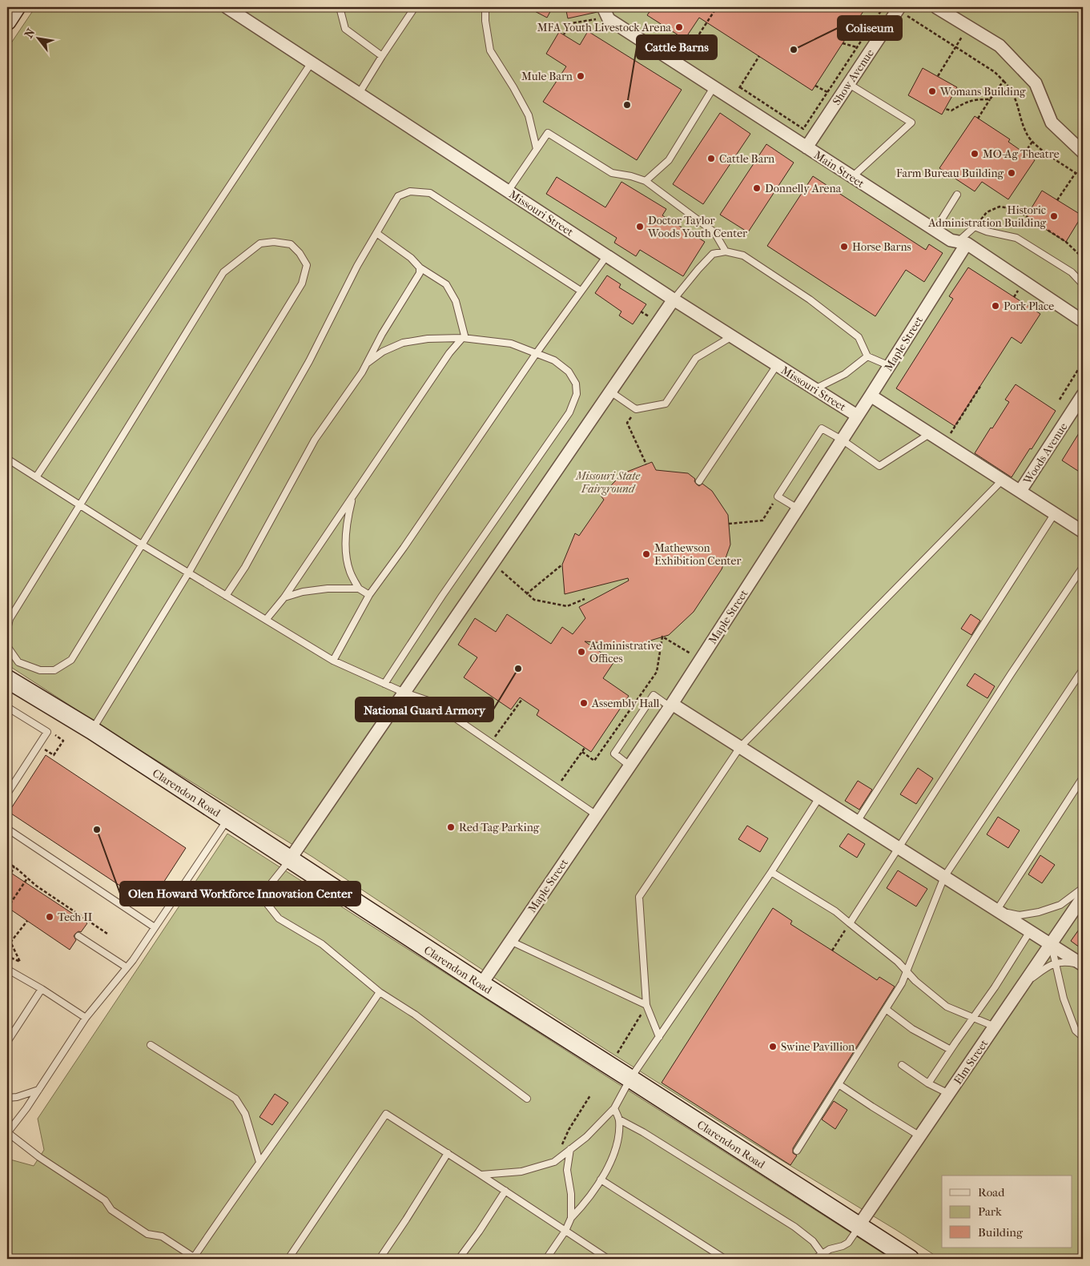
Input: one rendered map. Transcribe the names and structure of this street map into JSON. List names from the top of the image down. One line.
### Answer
{"streets":{"street":["Show Avenue","Main Street","Missouri Street","Maple Street","Woods Avenue","Clarendon Road","Elm Street"]},"crossings":[["Show Avenue","Main Street"],["Main Street","Maple Street"],["Missouri Street","Maple Street"],["Maple Street","Clarendon Road"],["Clarendon Road","Elm Street"]],"parks":["Missouri State Fairground"],"places":["MFA Youth Livestock Arena","Coliseum","Mule Barn","Womans Building","Cattle Barns","MO-Ag Theatre","Cattle Barn","Farm Bureau Building","Donnelly Arena","Historic Administration Building","Doctor Taylor Woods Youth Center","Horse Barns","Pork Place","Mathewson Exhibition Center","Administrative Offices","National Guard Armory","Assembly Hall","Red Tag Parking","Olen Howard Workforce Innovation Center","Tech II","Swine Pavillion"],"legend":["Road","Park","Building"],"north":"top left"}
